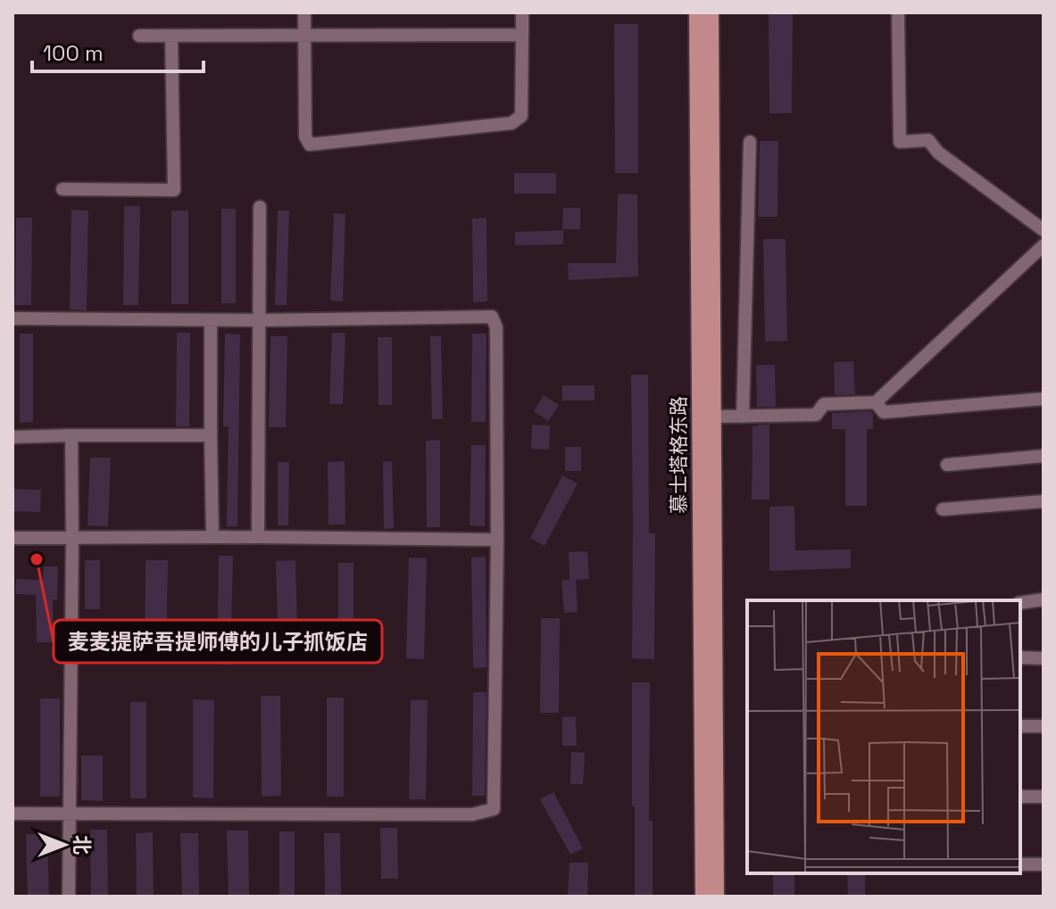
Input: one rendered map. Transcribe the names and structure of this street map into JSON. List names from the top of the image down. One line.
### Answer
{"streets":{"main road":["慕士塔格东路"]},"places":["麦麦提萨吾提师傅的儿子抓饭店"],"scale_bar":"100 m","north":"right"}
